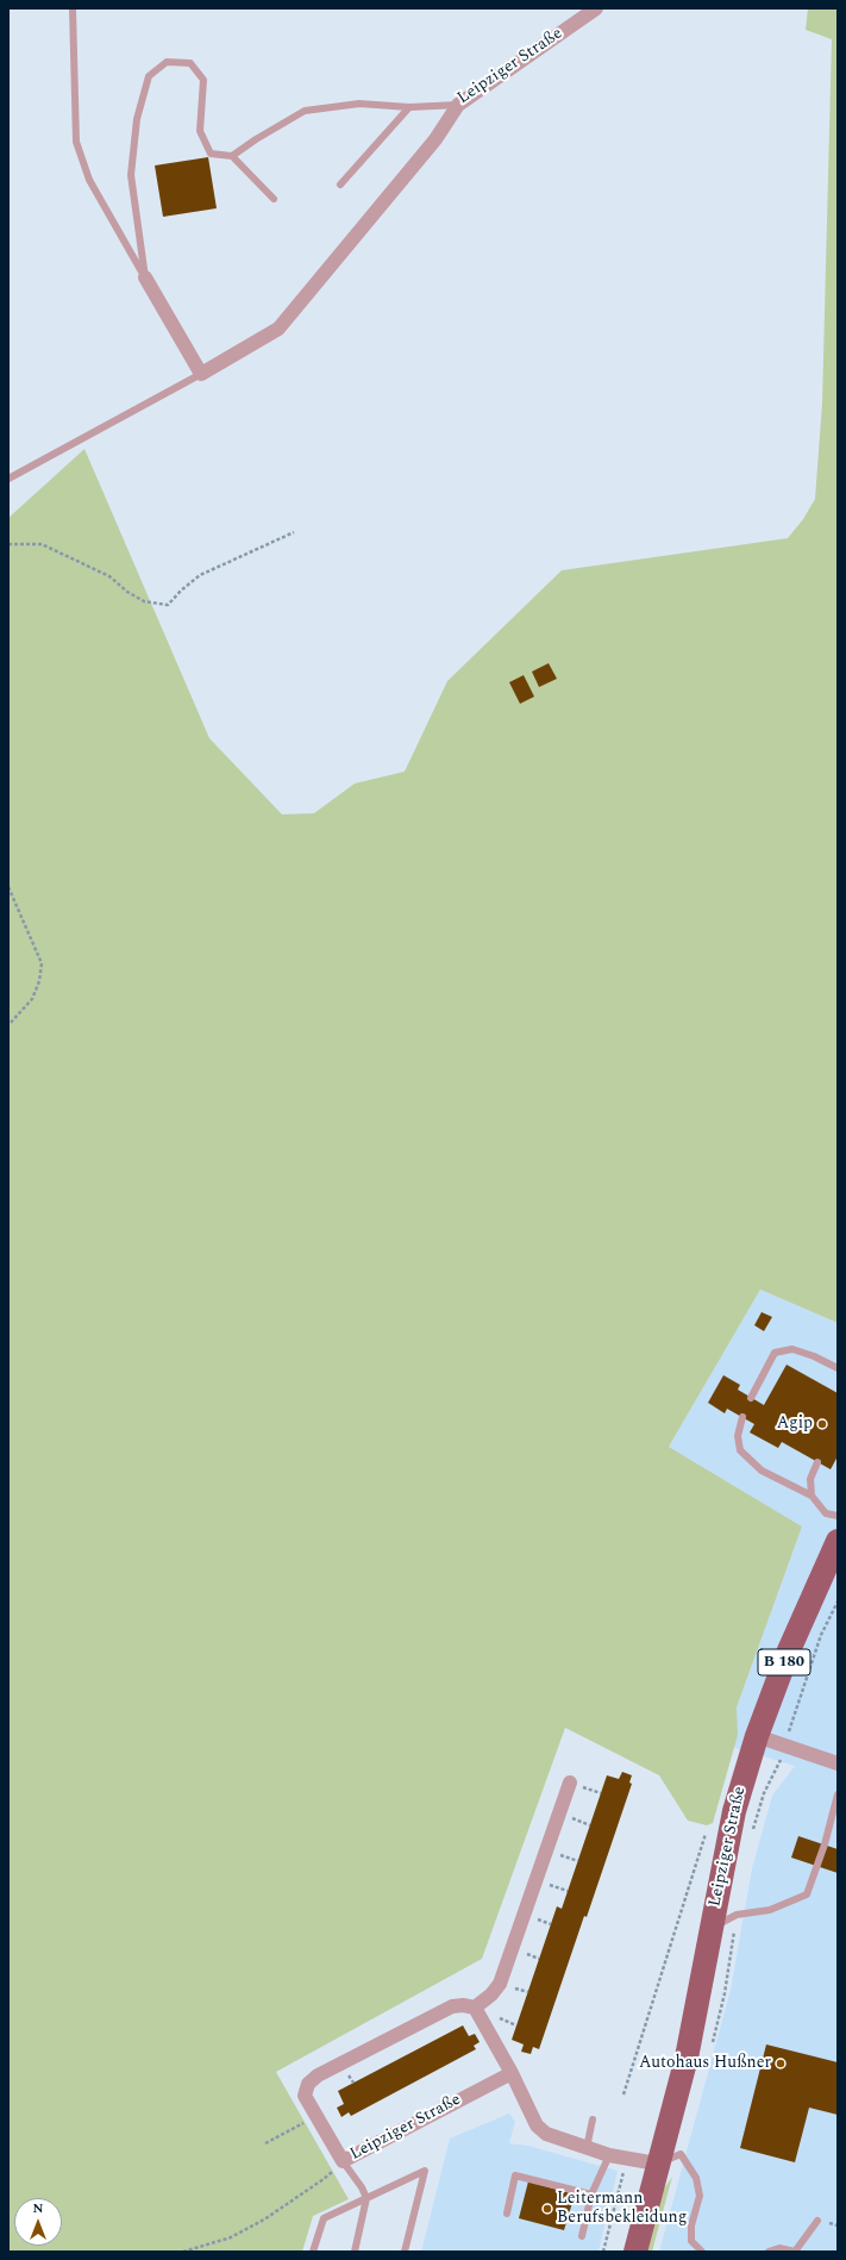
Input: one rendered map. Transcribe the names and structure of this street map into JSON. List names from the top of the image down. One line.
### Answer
{"streets":{"main road":["Leipziger Straße","B 180"]},"places":["Agip","Autohaus Hußner","Leitermann Berufsbekleidung"],"north":"top"}
